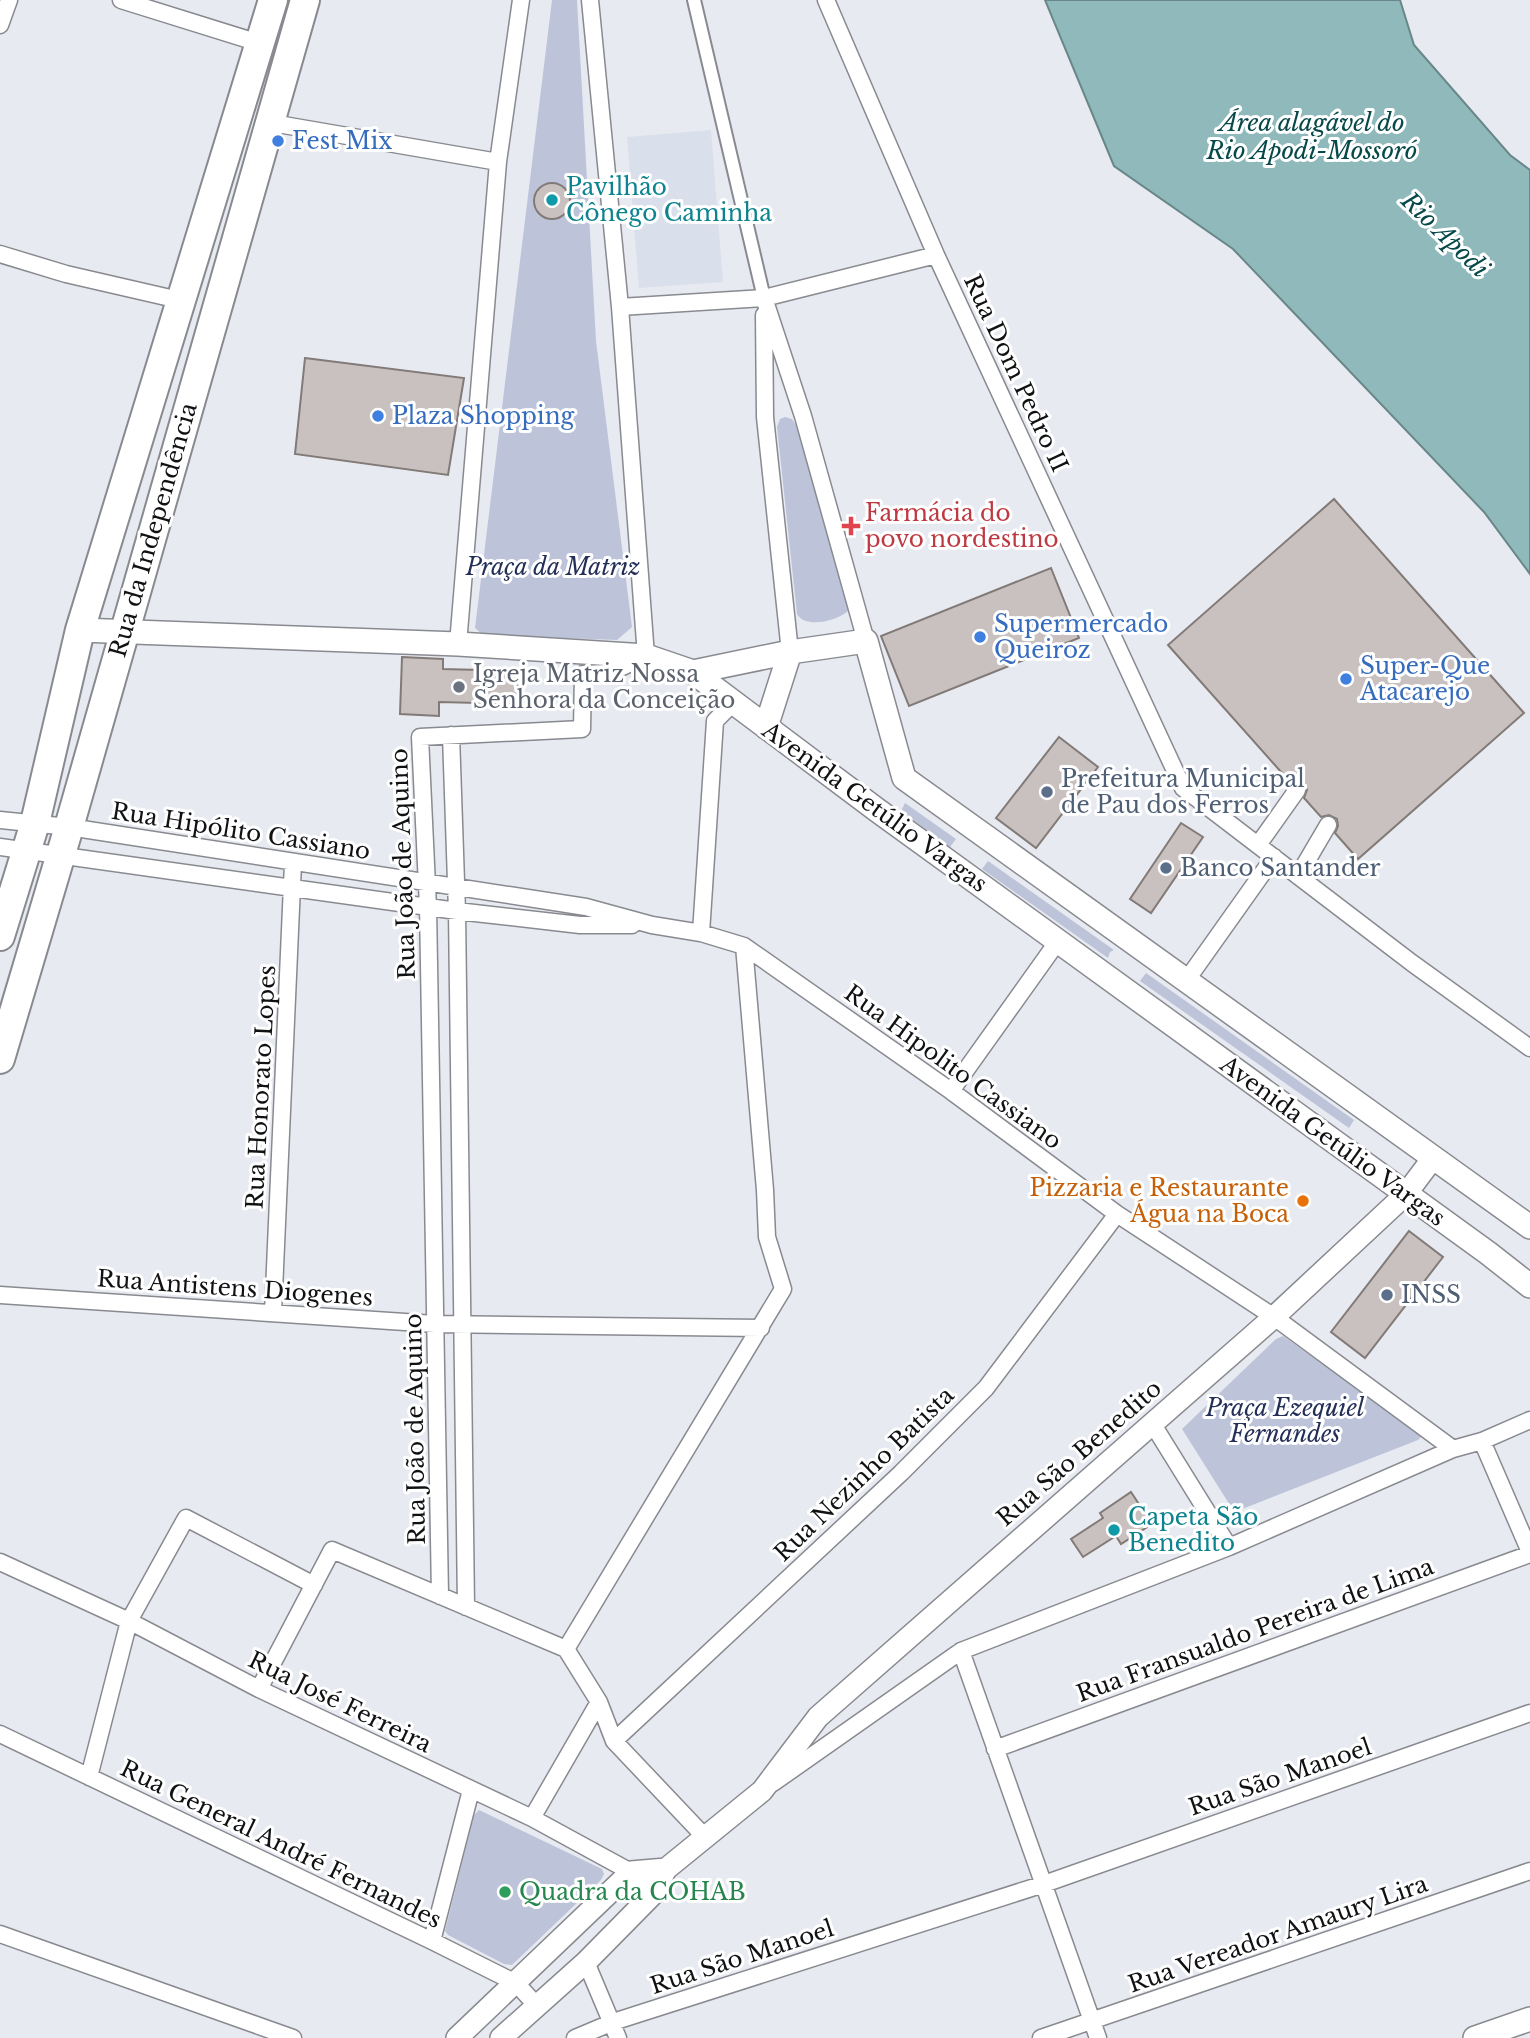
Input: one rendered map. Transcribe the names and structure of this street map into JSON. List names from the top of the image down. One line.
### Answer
{"streets":{"highway":["Rua da Independência"],"main road":["Avenida Getúlio Vargas"],"street":["Rua Dom Pedro II","Rua Hipólito Cassiano","Rua João de Aquino","Rua Hipolito Cassiano","Rua Honorato Lopes","Rua Antistens Diogenes","Rua São Benedito","Rua Nezinho Batista","Rua Fransualdo Pereira de Lima","Rua José Ferreira","Rua São Manoel","Rua General André Fernandes","Rua Vereador Amaury Lira"]},"crossings":[["Rua da Independência","Rua Hipólito Cassiano"],["Avenida Getúlio Vargas","Rua São Benedito"],["Rua Hipólito Cassiano","Rua João de Aquino"],["Rua Hipólito Cassiano","Rua Hipolito Cassiano"],["Rua Hipólito Cassiano","Rua Honorato Lopes"],["Rua João de Aquino","Rua Antistens Diogenes"],["Rua Hipolito Cassiano","Rua São Benedito"],["Rua Hipolito Cassiano","Rua Nezinho Batista"],["Rua Honorato Lopes","Rua Antistens Diogenes"]],"water":["Área alagável do Rio Apodi-Mossoró","Rio Apodi"],"parks":["Praça da Matriz","Praça Ezequiel Fernandes"],"places":{"other":["Fest Mix","Pavilhão Cônego Caminha","Plaza Shopping","Supermercado Queiroz","Super-Que Atacarejo","Igreja Matriz Nossa Senhora da Conceição","Prefeitura Municipal de Pau dos Ferros","Banco Santander","Pizzaria e Restaurante Água na Boca","INSS","Capeta São Benedito","Quadra da COHAB"],"health":["Farmácia do povo nordestino"]}}
